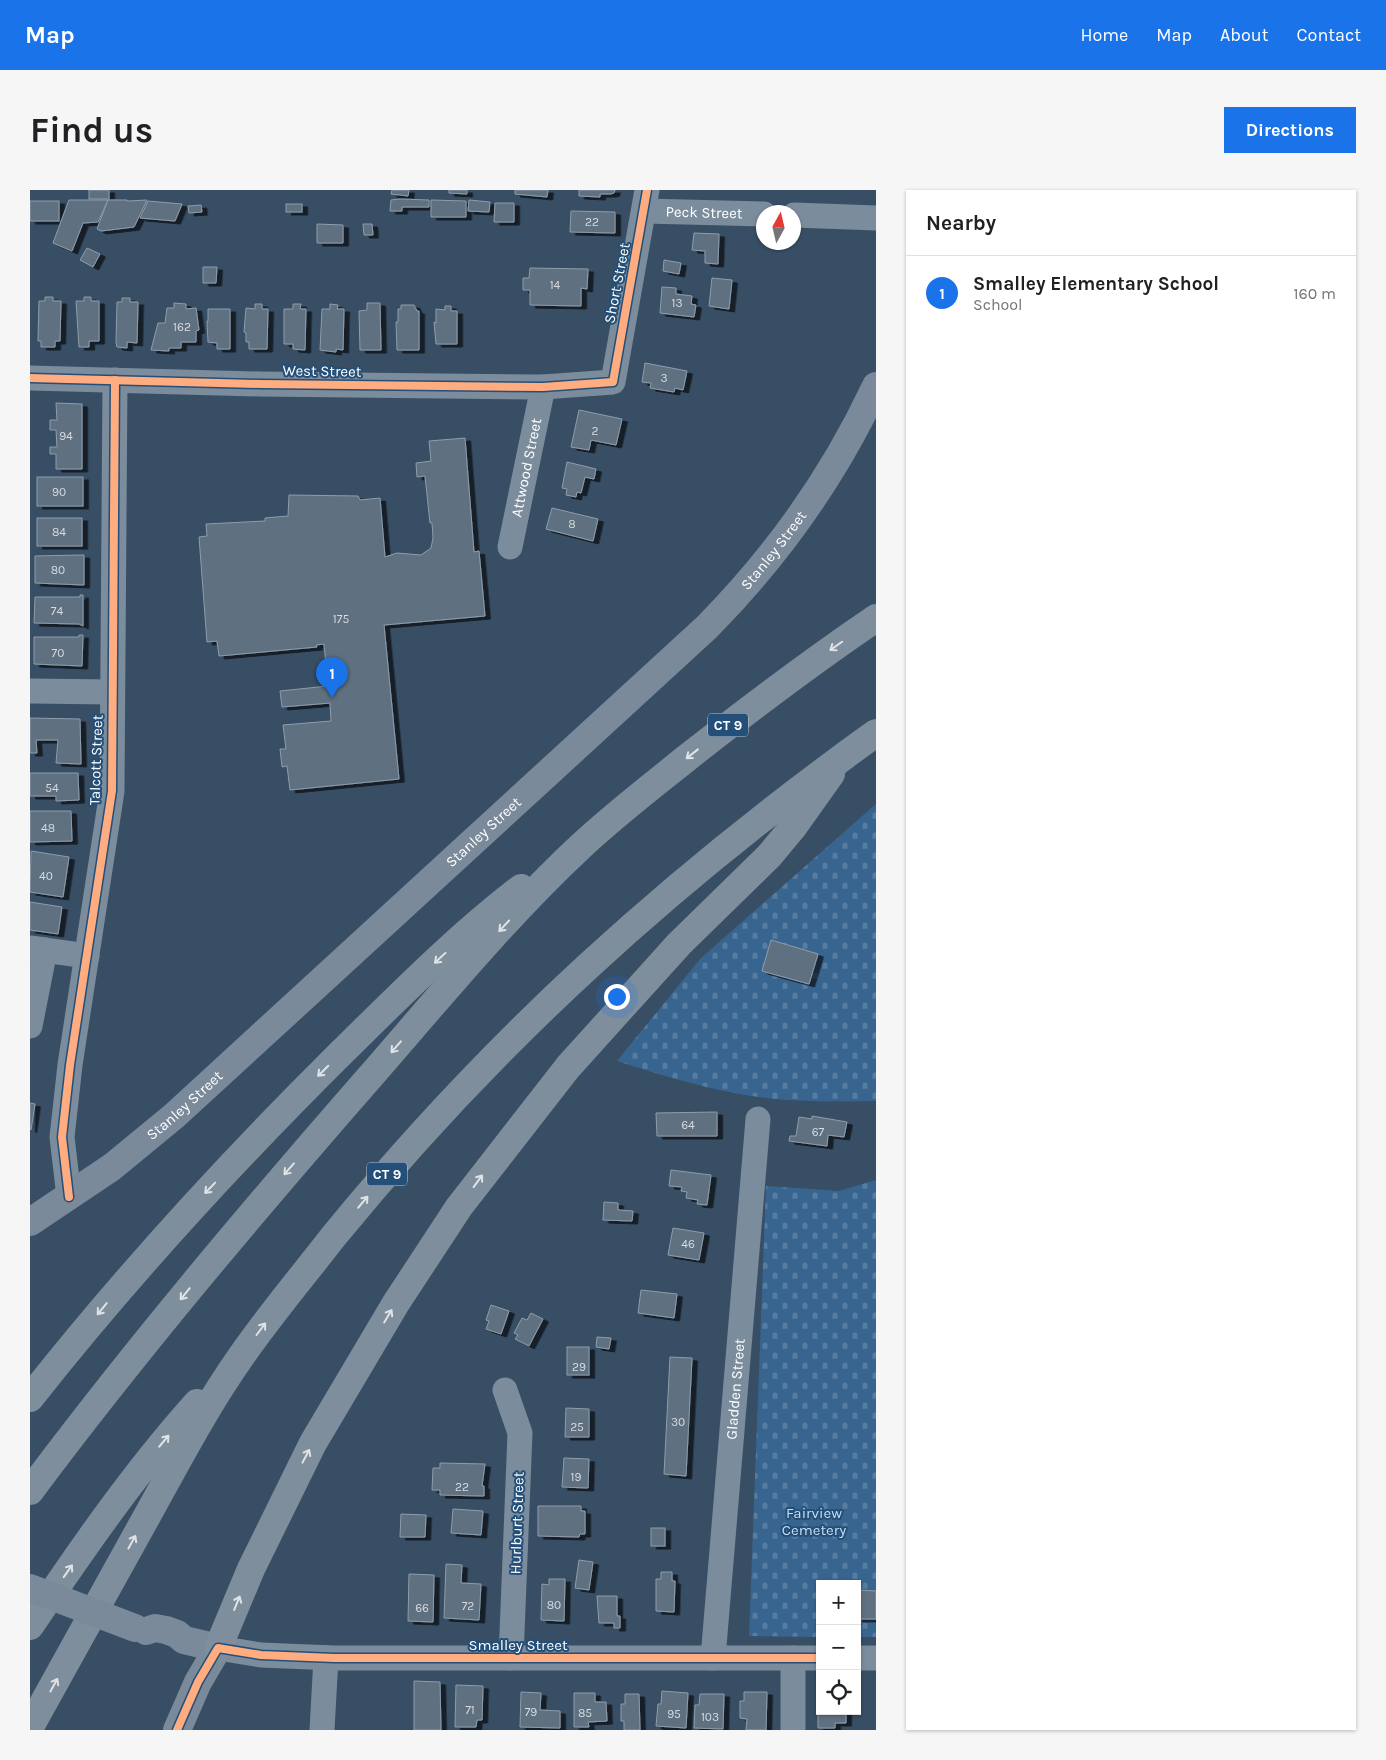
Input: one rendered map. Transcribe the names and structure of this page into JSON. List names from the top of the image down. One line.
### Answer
{"streets":{"highway":["CT 9"],"main road":["Stanley Street"],"street":["Peck Street","Short Street","West Street","Attwood Street","Talcott Street","Gladden Street","Hurlburt Street","Smalley Street"]},"crossings":[["Peck Street","Short Street"],["Short Street","West Street"],["West Street","Attwood Street"],["West Street","Talcott Street"],["Stanley Street","Talcott Street"],["Gladden Street","Smalley Street"],["Hurlburt Street","Smalley Street"]],"parks":["Fairview Cemetery"],"house_numbers":["22","14","13","162","3","2","94","90","8","84","80","74","175","70","54","48","40","64","67","46","29","30","25","19","22","80","72","66","71","79","85","95","103"],"north":"top","page":{"header":"Map","nav":["Home","Map","About","Contact"],"buttons":"Directions","title":"Find us","heading":"Nearby","list":[{"mark":"1","name":"Smalley Elementary School","note":"School","value":"160 m"}],"pins":"1","map_buttons":["+","−"]}}
